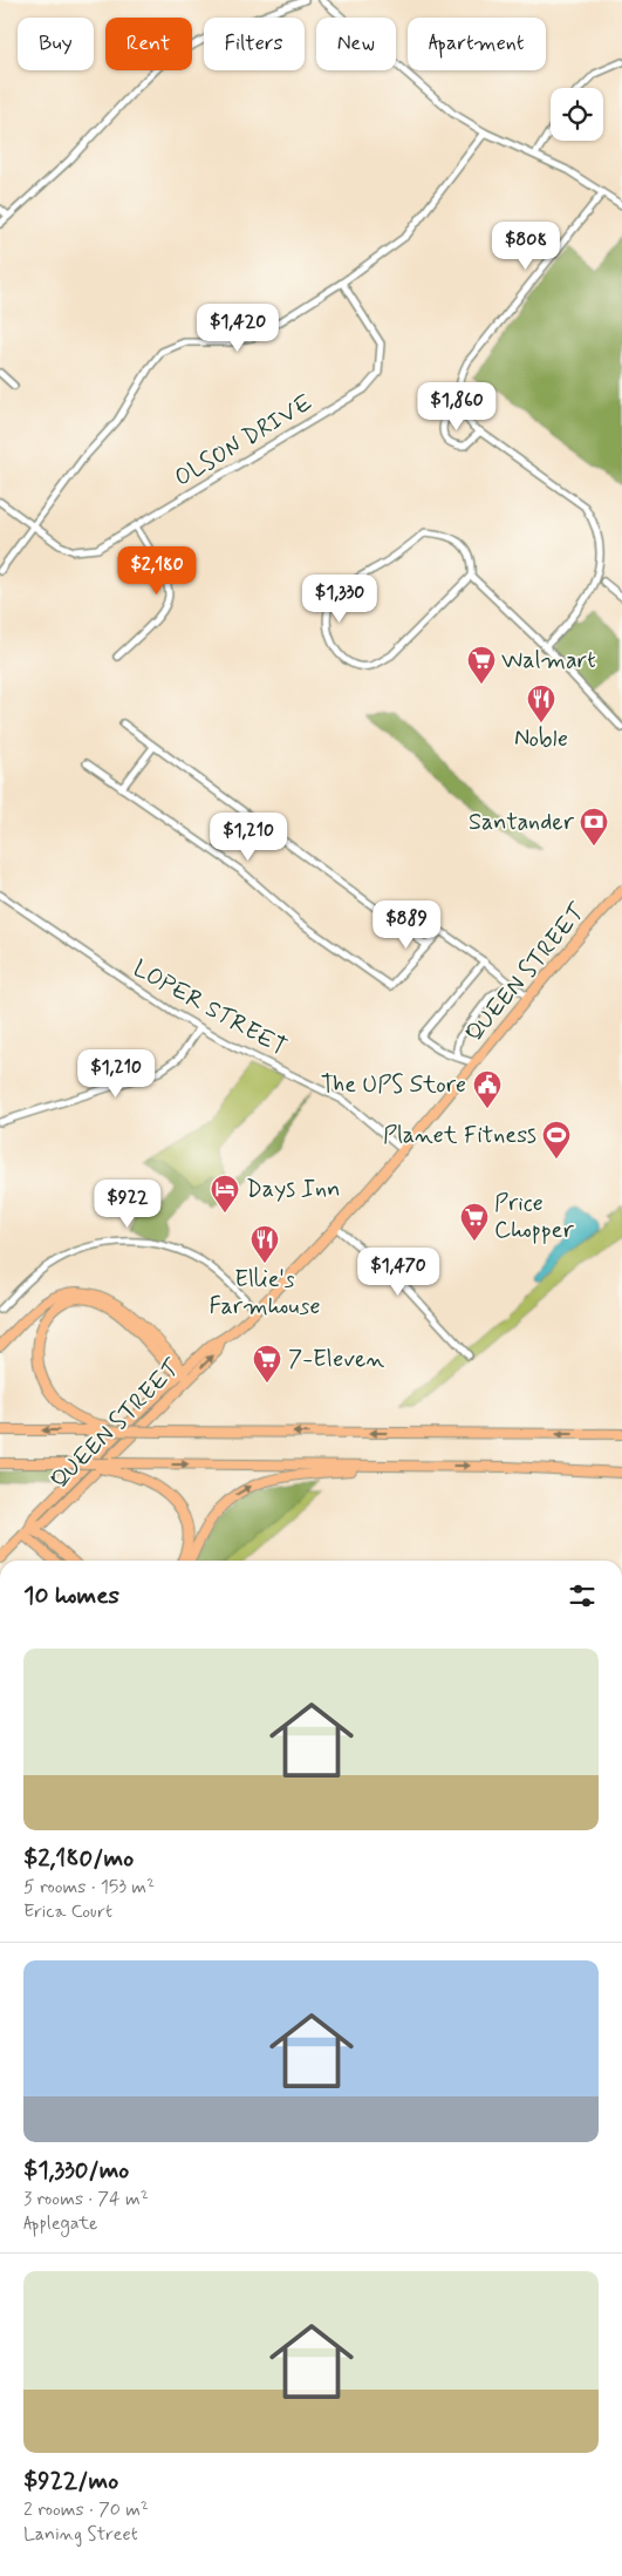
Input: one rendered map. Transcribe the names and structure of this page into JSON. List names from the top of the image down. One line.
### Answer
{"streets":{"highway":["QUEEN STREET"],"street":["OLSON DRIVE","LOPER STREET"]},"crossings":[["QUEEN STREET","LOPER STREET"]],"places":{"supermarket":["Walmart","Price Chopper","7-Eleven"],"restaurant":["Noble","Ellie's Farmhouse"],"bank":["Santander"],"public building":["The UPS Store"],"sports":["Planet Fitness"],"hotel":["Days Inn"]},"page":{"chip":["Buy","Rent","Filters","New","Apartment"],"price":["$808","$1,420","$1,860","$2,180","$1,330","$1,210","$889","$1,210","$922","$1,470"],"heading":"10 homes","list":[{"name":"$2,180/mo","note":"5 rooms · 153 m² · Erica Court"},{"name":"$1,330/mo","note":"3 rooms · 74 m² · Applegate"},{"name":"$922/mo","note":"2 rooms · 70 m² · Laning Street"}]}}
